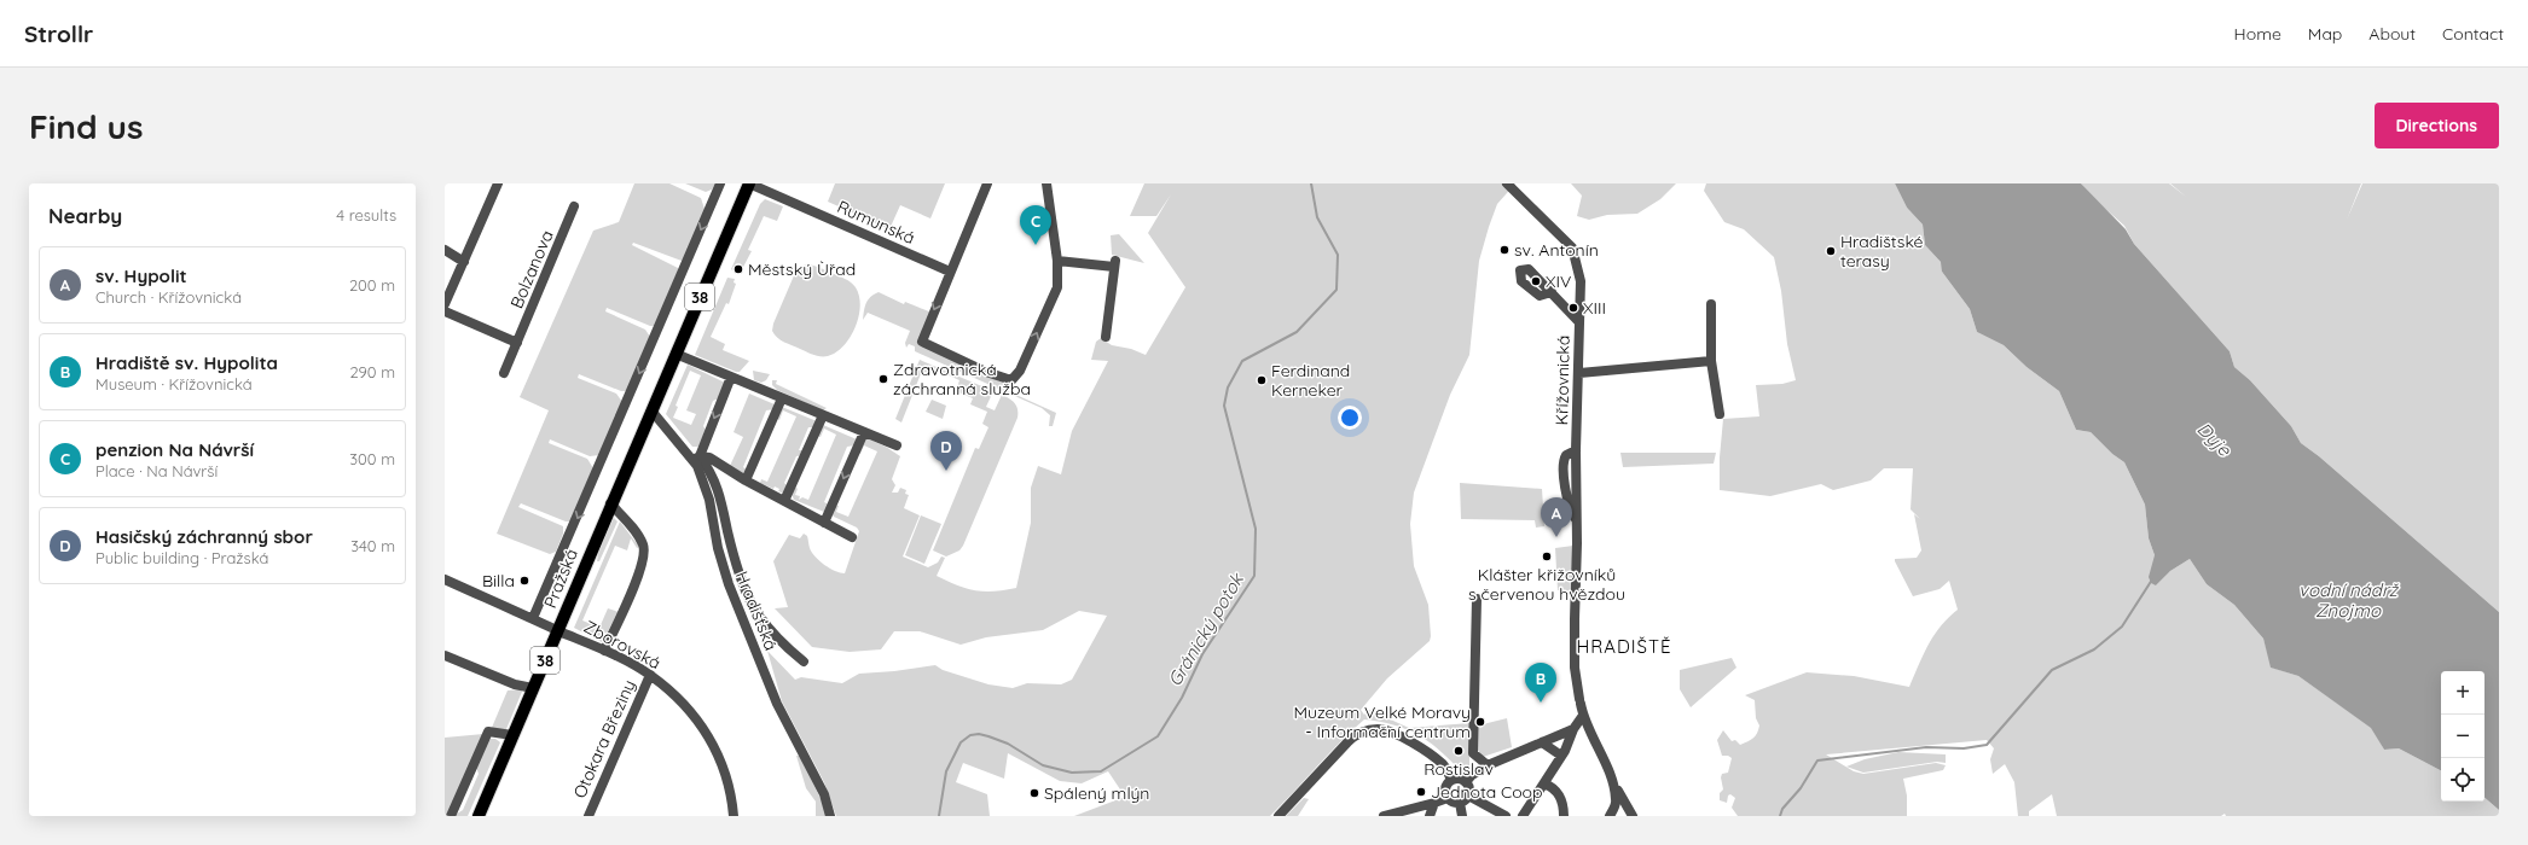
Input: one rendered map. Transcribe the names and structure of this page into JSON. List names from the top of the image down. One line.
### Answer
{"streets":{"main road":["38","Pražská"],"street":["Rumunská","Bolzanova","Křížovnická","Hradišťská","Zborovská","Otokara Březiny"]},"crossings":[["Rumunská","Pražská"],["Pražská","Hradišťská"],["Pražská","Zborovská"],["Zborovská","Otokara Březiny"]],"one_way":["Pražská"],"districts":["HRADIŠTĚ"],"water":["Dyje","vodní nádrž Znojmo","Gránický potok"],"places":["sv. Antonín","Hradištské terasy","Městský Ùřad","XIV","XIII","Zdravotnická záchranná služba","Ferdinand Kerneker","Klášter křižovníků s červenou hvězdou","Billa","Muzeum Velké Moravy - Informační centrum","Rostislav","Jednota Coop","Spálený mlýn"],"page":{"header":"Strollr","nav":["Home","Map","About","Contact"],"buttons":"Directions","title":"Find us","heading":["Nearby","4 results"],"pins":["C","D","A","B"],"list":[{"mark":"A","name":"sv. Hypolit","note":"Church · Křížovnická","value":"200 m"},{"mark":"B","name":"Hradiště sv. Hypolita","note":"Museum · Křížovnická","value":"290 m"},{"mark":"C","name":"penzion Na Návrší","note":"Place · Na Návrší","value":"300 m"},{"mark":"D","name":"Hasičský záchranný sbor","note":"Public building · Pražská","value":"340 m"}],"map_buttons":["+","−"]}}
